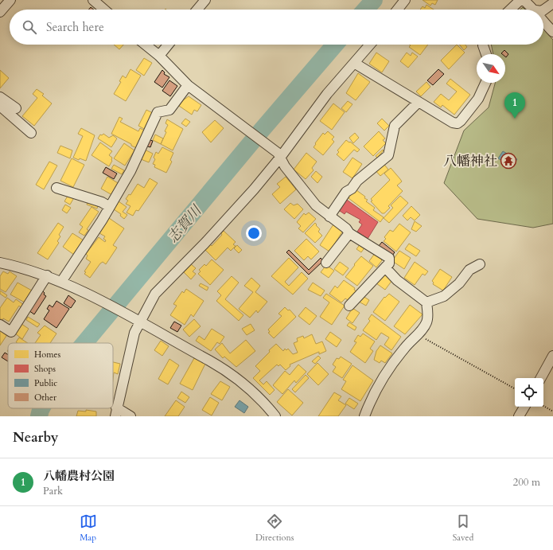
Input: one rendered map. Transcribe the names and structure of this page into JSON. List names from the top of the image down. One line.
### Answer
{"water":["志賀川"],"places":{"temple":["八幡神社"]},"legend":["Homes","Shops","Public","Other"],"north":"bottom right","page":{"search":"Search here","pins":"1","heading":"Nearby","list":[{"mark":"1","name":"八幡農村公園","note":"Park","value":"200 m"}],"nav":["Map","Directions","Saved"]}}
